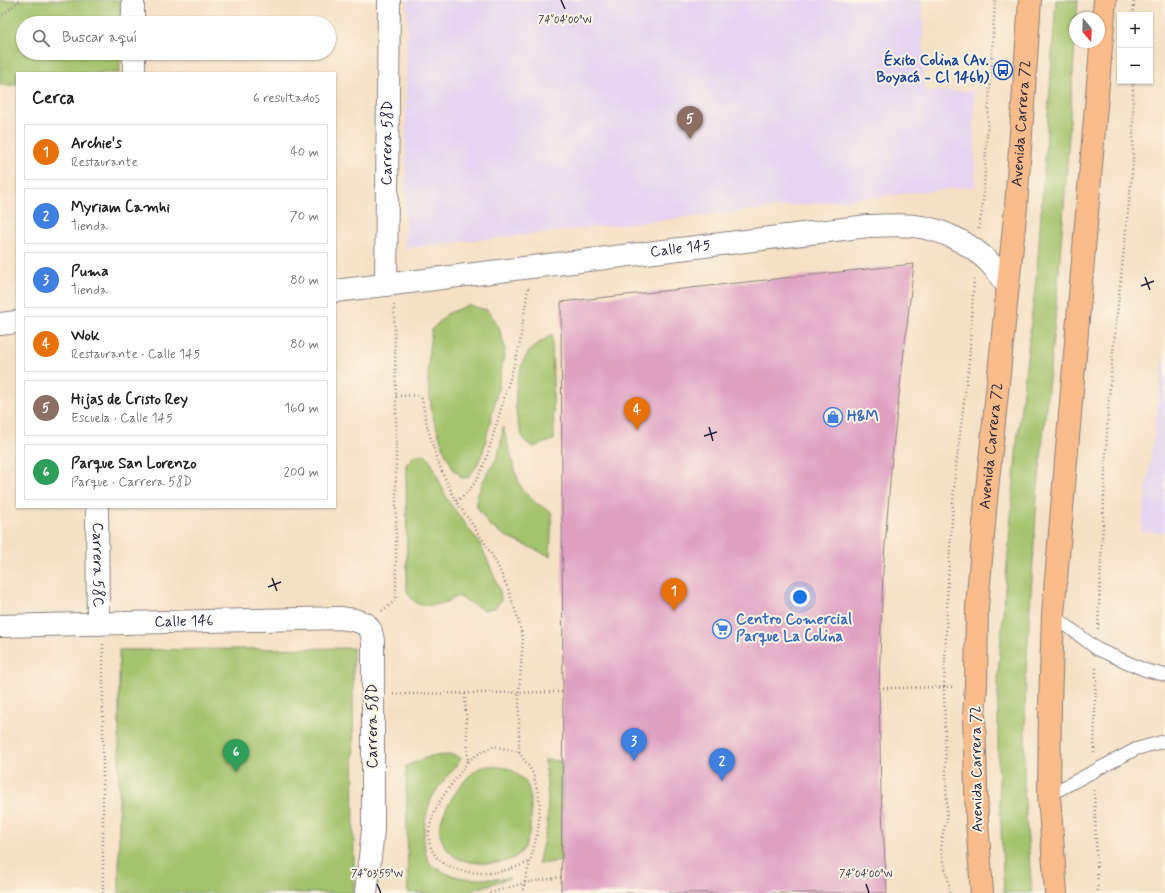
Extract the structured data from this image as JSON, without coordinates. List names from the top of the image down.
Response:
{
  "streets": {
    "highway": ["Avenida Carrera 72"],
    "street": [
      "Carrera 58D",
      "Calle 145",
      "Carrera 58C",
      "Calle 146"
    ]
  },
  "crossings": [
    ["Avenida Carrera 72", "Calle 145"],
    ["Carrera 58D", "Calle 145"],
    ["Carrera 58D", "Calle 146"],
    ["Carrera 58C", "Calle 146"]
  ],
  "places": {
    "bus stop": ["Éxito Colina (Av. Boyacá - Cl 146b)"],
    "shop": ["H&M"],
    "supermarket": ["Centro Comercial Parque La Colina"]
  },
  "north": "bottom",
  "page": {
    "map_buttons": ["+", "−"],
    "search": "Buscar aquí",
    "heading": ["Cerca", "6 resultados"],
    "pins": [
      "5",
      "4",
      "1",
      "3",
      "6",
      "2"
    ],
    "list": [
      {
        "mark": "1",
        "name": "Archie's",
        "note": "Restaurante",
        "value": "40 m"
      },
      {
        "mark": "2",
        "name": "Myriam Camhi",
        "note": "Tienda",
        "value": "70 m"
      },
      {
        "mark": "3",
        "name": "Puma",
        "note": "Tienda",
        "value": "80 m"
      },
      {
        "mark": "4",
        "name": "Wok",
        "note": "Restaurante · Calle 145",
        "value": "80 m"
      },
      {
        "mark": "5",
        "name": "Hijas de Cristo Rey",
        "note": "Escuela · Calle 145",
        "value": "160 m"
      },
      {
        "mark": "6",
        "name": "Parque San Lorenzo",
        "note": "Parque · Carrera 58D",
        "value": "200 m"
      }
    ]
  },
  "coordinates": ["74°04'00\"W", "74°03'55\"W"]
}
